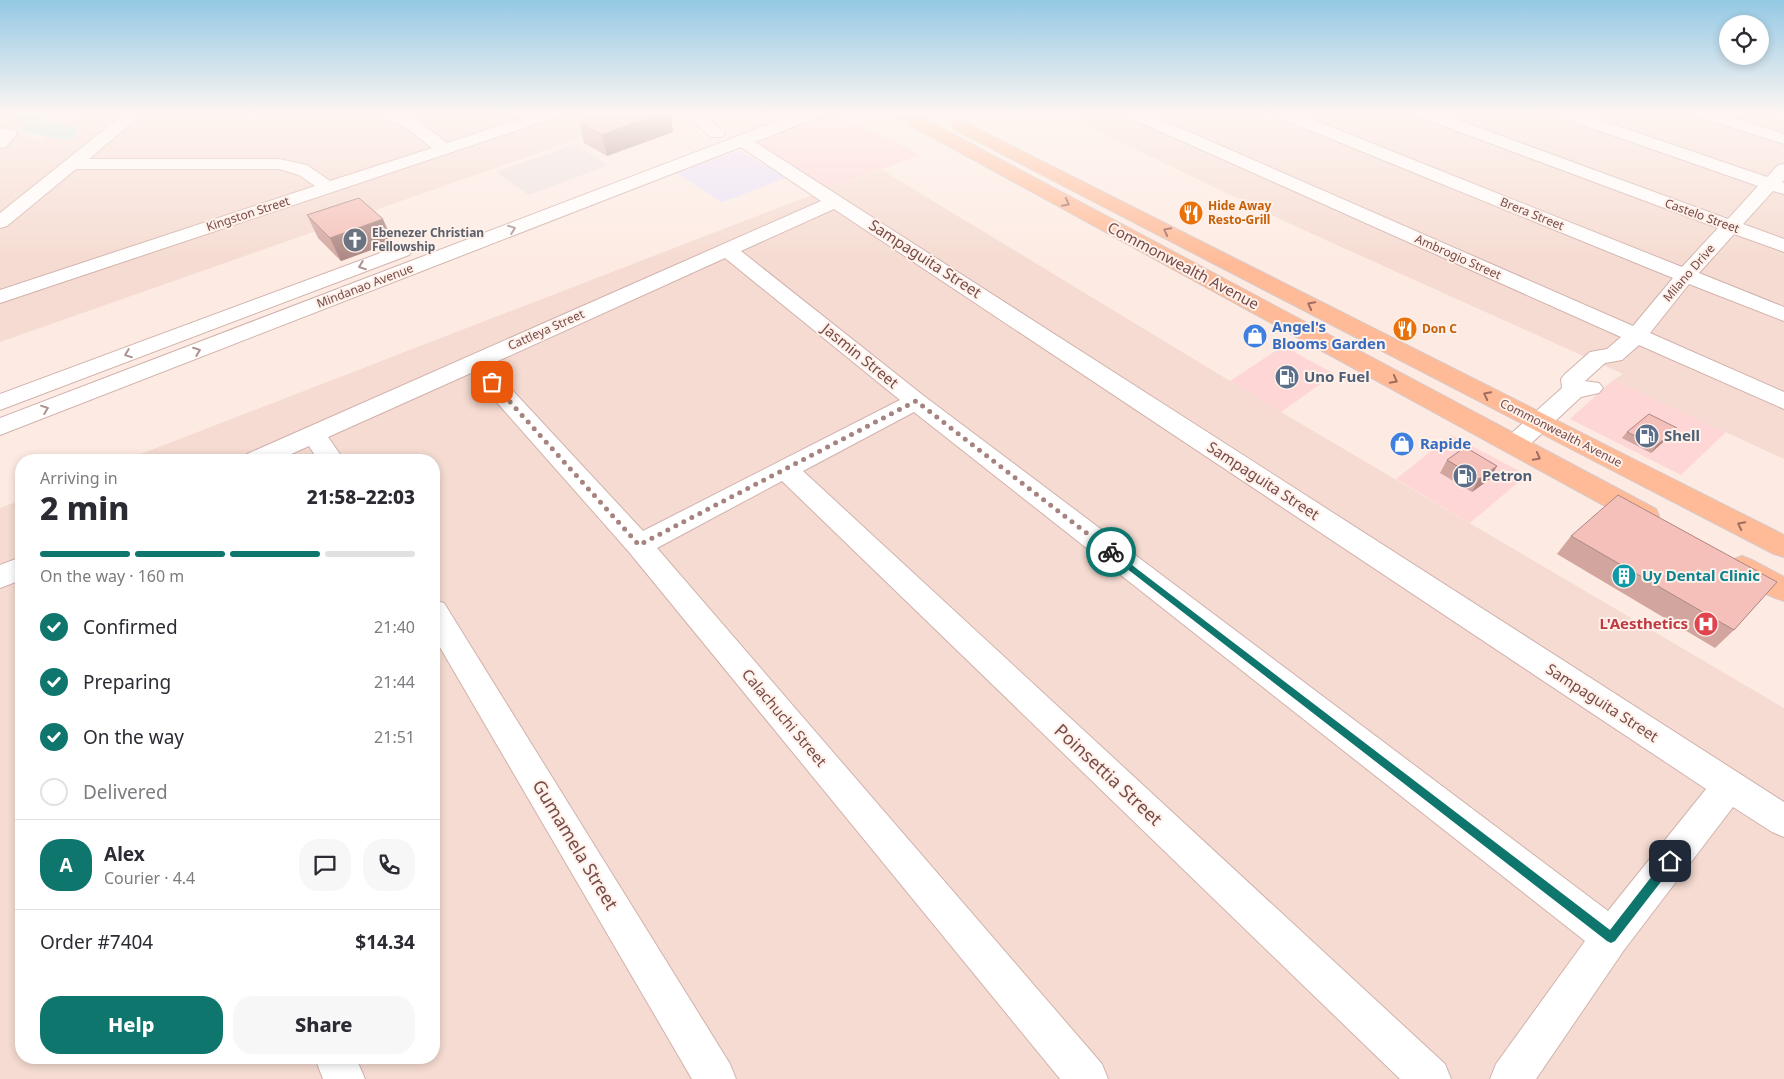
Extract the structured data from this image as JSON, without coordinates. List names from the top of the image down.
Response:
{
  "streets": {
    "main road": ["Commonwealth Avenue"],
    "street": [
      "Kingston Street",
      "Brera Street",
      "Castelo Street",
      "Ambrogio Street",
      "Sampaguita Street",
      "Milano Drive",
      "Mindanao Avenue",
      "Cattleya Street",
      "Jasmin Street",
      "Calachuchi Street",
      "Poinsettia Street",
      "Gumamela Street"
    ]
  },
  "crossings": [
    ["Brera Street", "Milano Drive"],
    ["Castelo Street", "Milano Drive"],
    ["Ambrogio Street", "Milano Drive"],
    ["Sampaguita Street", "Cattleya Street"],
    ["Commonwealth Avenue", "Milano Drive"],
    ["Cattleya Street", "Jasmin Street"],
    ["Cattleya Street", "Calachuchi Street"]
  ],
  "places": {
    "restaurant": ["Hide Away Resto-Grill", "Don C"],
    "church": ["Ebenezer Christian Fellowship"],
    "shop": ["Angel's Blooms Garden", "Rapide"],
    "fuel station": ["Uno Fuel", "Shell", "Petron"],
    "building": ["Uy Dental Clinic"],
    "hospital": ["L'Aesthetics"]
  },
  "page": {
    "heading": ["2 min", "Arriving in", "21:58–22:03"],
    "panel": [
      "Alex",
      "Courier · 4.4",
      "Order #7404",
      "$14.34"
    ],
    "bar": "On the way · 160 m",
    "list": [
      ["Confirmed", "21:40"],
      ["Preparing", "21:44"],
      ["On the way", "21:51"],
      "Delivered"
    ],
    "round": "A",
    "buttons": ["Help", "Share"]
  }
}
